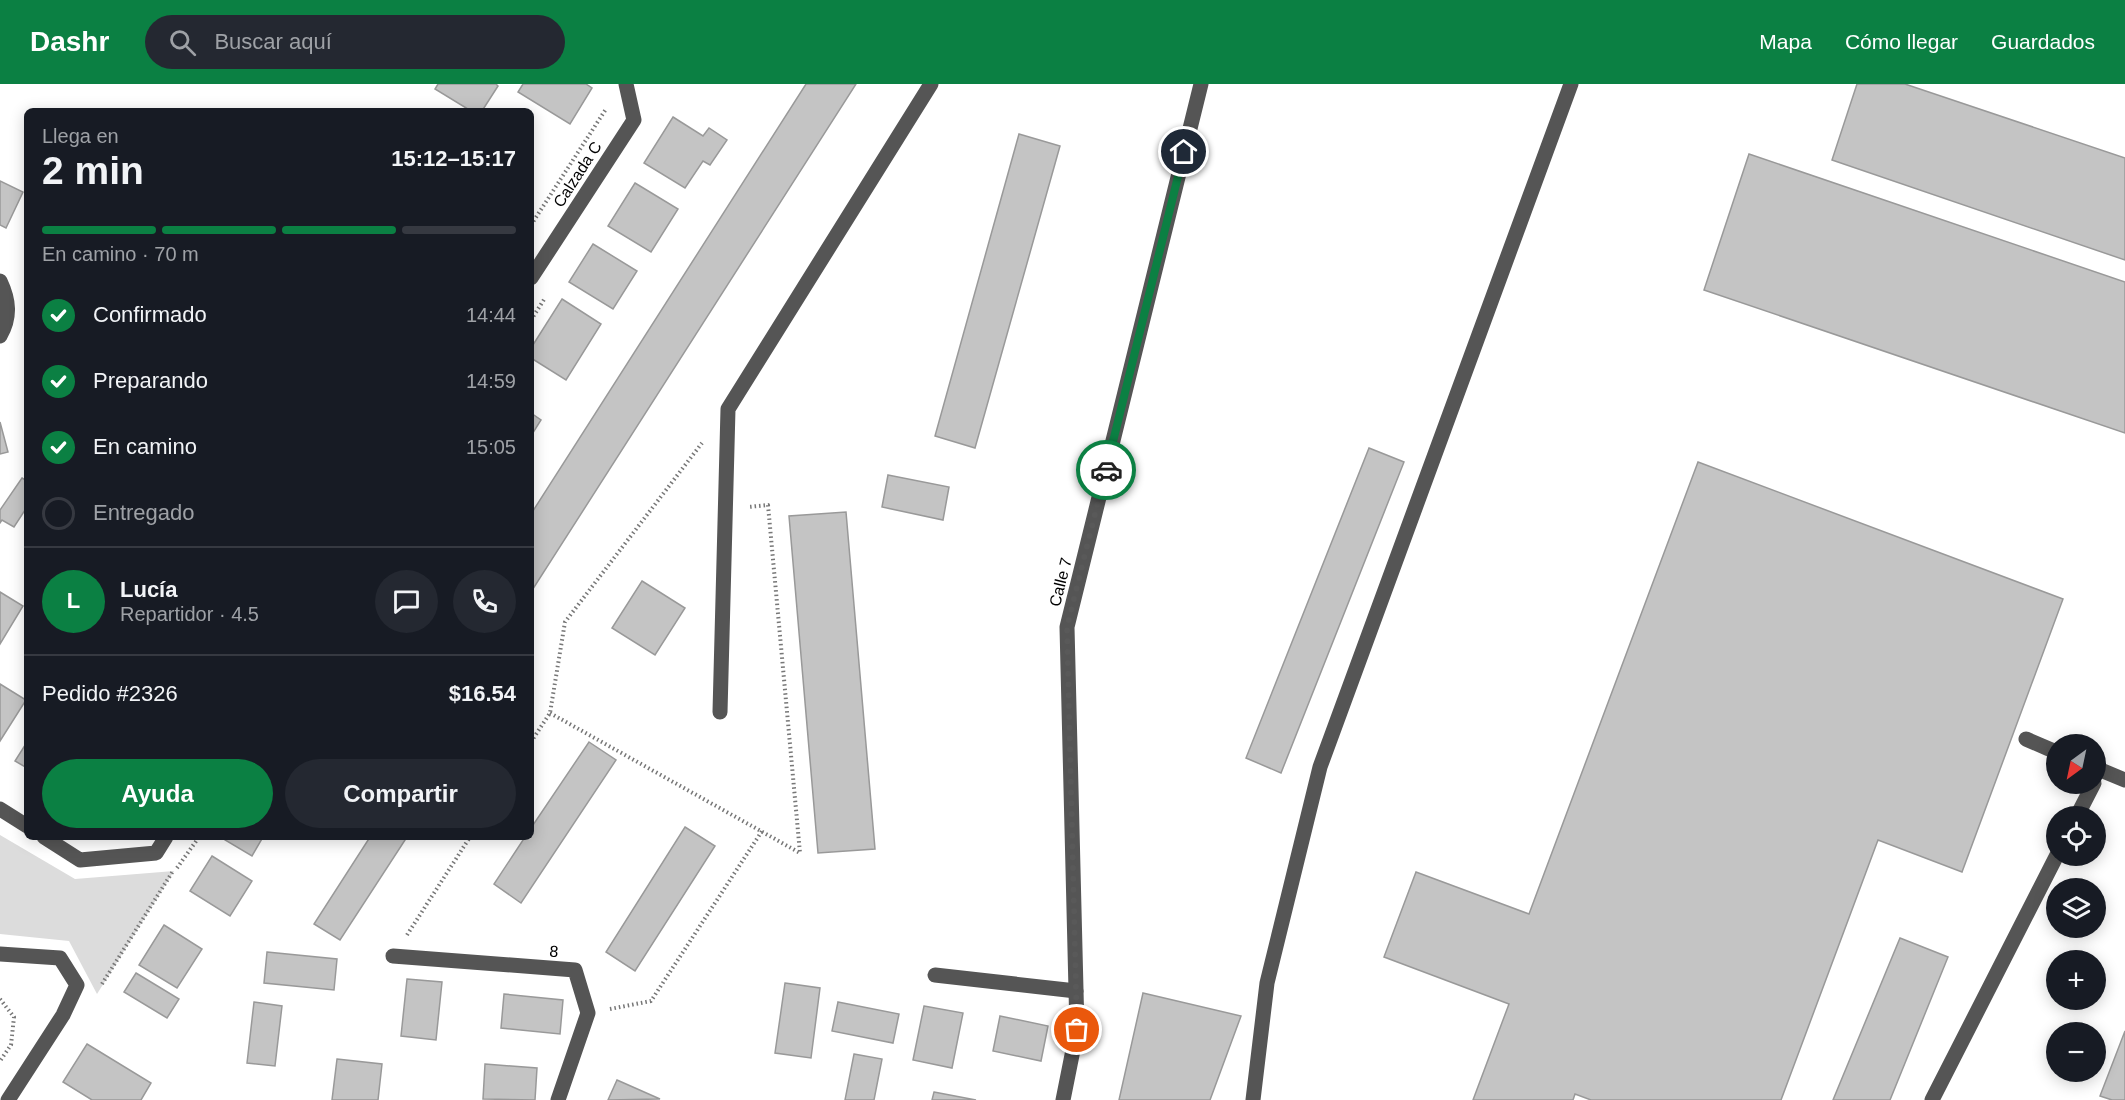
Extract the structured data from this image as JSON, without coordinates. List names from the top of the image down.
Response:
{
  "streets": {
    "street": ["Calzada C", "Calle 7", "8"]
  },
  "north": "bottom left",
  "page": {
    "header": "Dashr",
    "search": "Buscar aquí",
    "nav": ["Mapa", "Cómo llegar", "Guardados"],
    "heading": ["2 min", "Llega en", "15:12–15:17"],
    "panel": [
      "Lucía",
      "Repartidor · 4.5",
      "Pedido #2326",
      "$16.54"
    ],
    "bar": "En camino · 70 m",
    "list": [
      ["Confirmado", "14:44"],
      ["Preparando", "14:59"],
      ["En camino", "15:05"],
      "Entregado"
    ],
    "round": "L",
    "map_buttons": ["+", "−"],
    "buttons": ["Ayuda", "Compartir"]
  }
}
